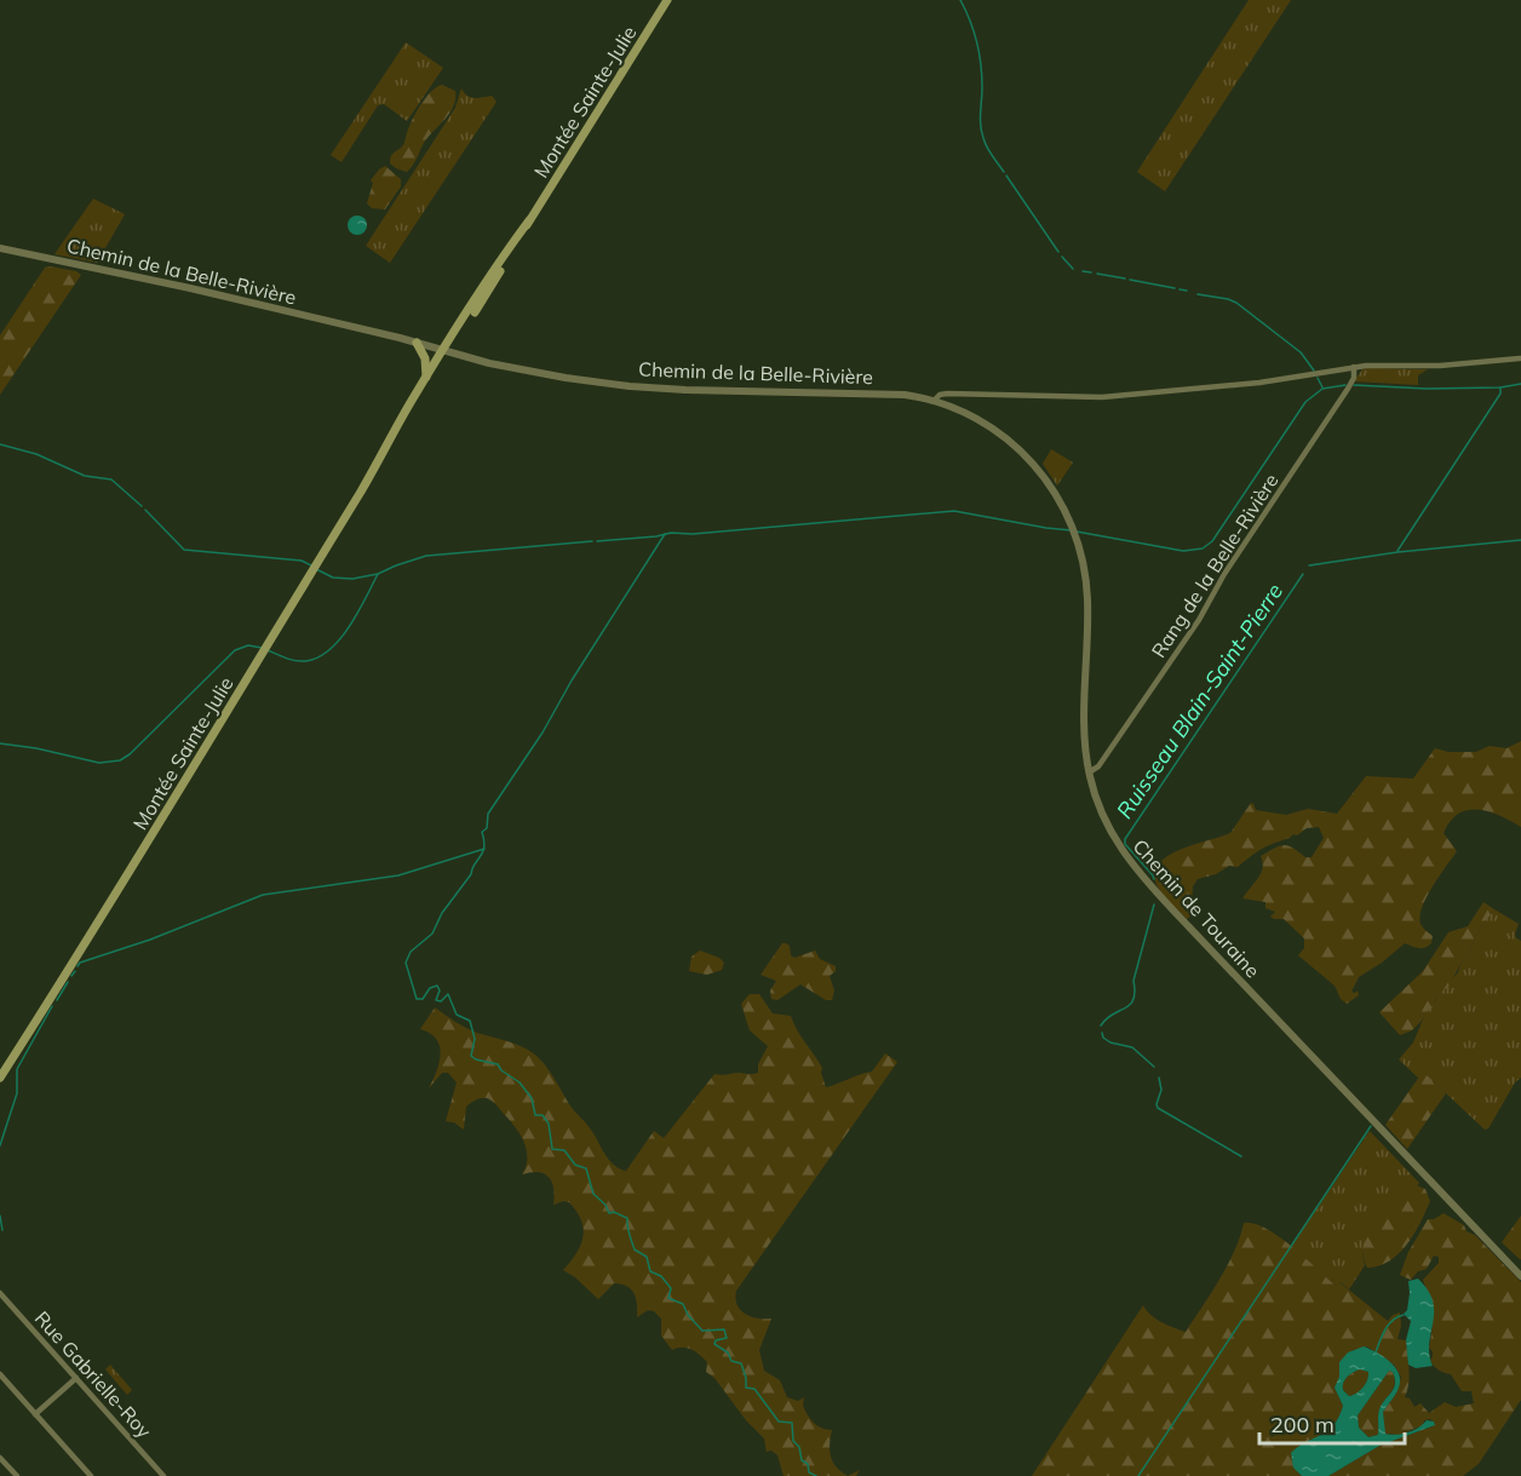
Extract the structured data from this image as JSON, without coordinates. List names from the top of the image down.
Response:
{
  "streets": {
    "main road": ["Montée Sainte-Julie"],
    "street": [
      "Chemin de la Belle-Rivière",
      "Rang de la Belle-Rivière",
      "Chemin de Touraine",
      "Rue Gabrielle-Roy"
    ]
  },
  "crossings": [
    ["Montée Sainte-Julie", "Chemin de la Belle-Rivière"],
    ["Chemin de la Belle-Rivière", "Rang de la Belle-Rivière"],
    ["Chemin de la Belle-Rivière", "Chemin de Touraine"],
    ["Rang de la Belle-Rivière", "Chemin de Touraine"]
  ],
  "water": ["Ruisseau Blain-Saint-Pierre"],
  "scale_bar": "200 m"
}
